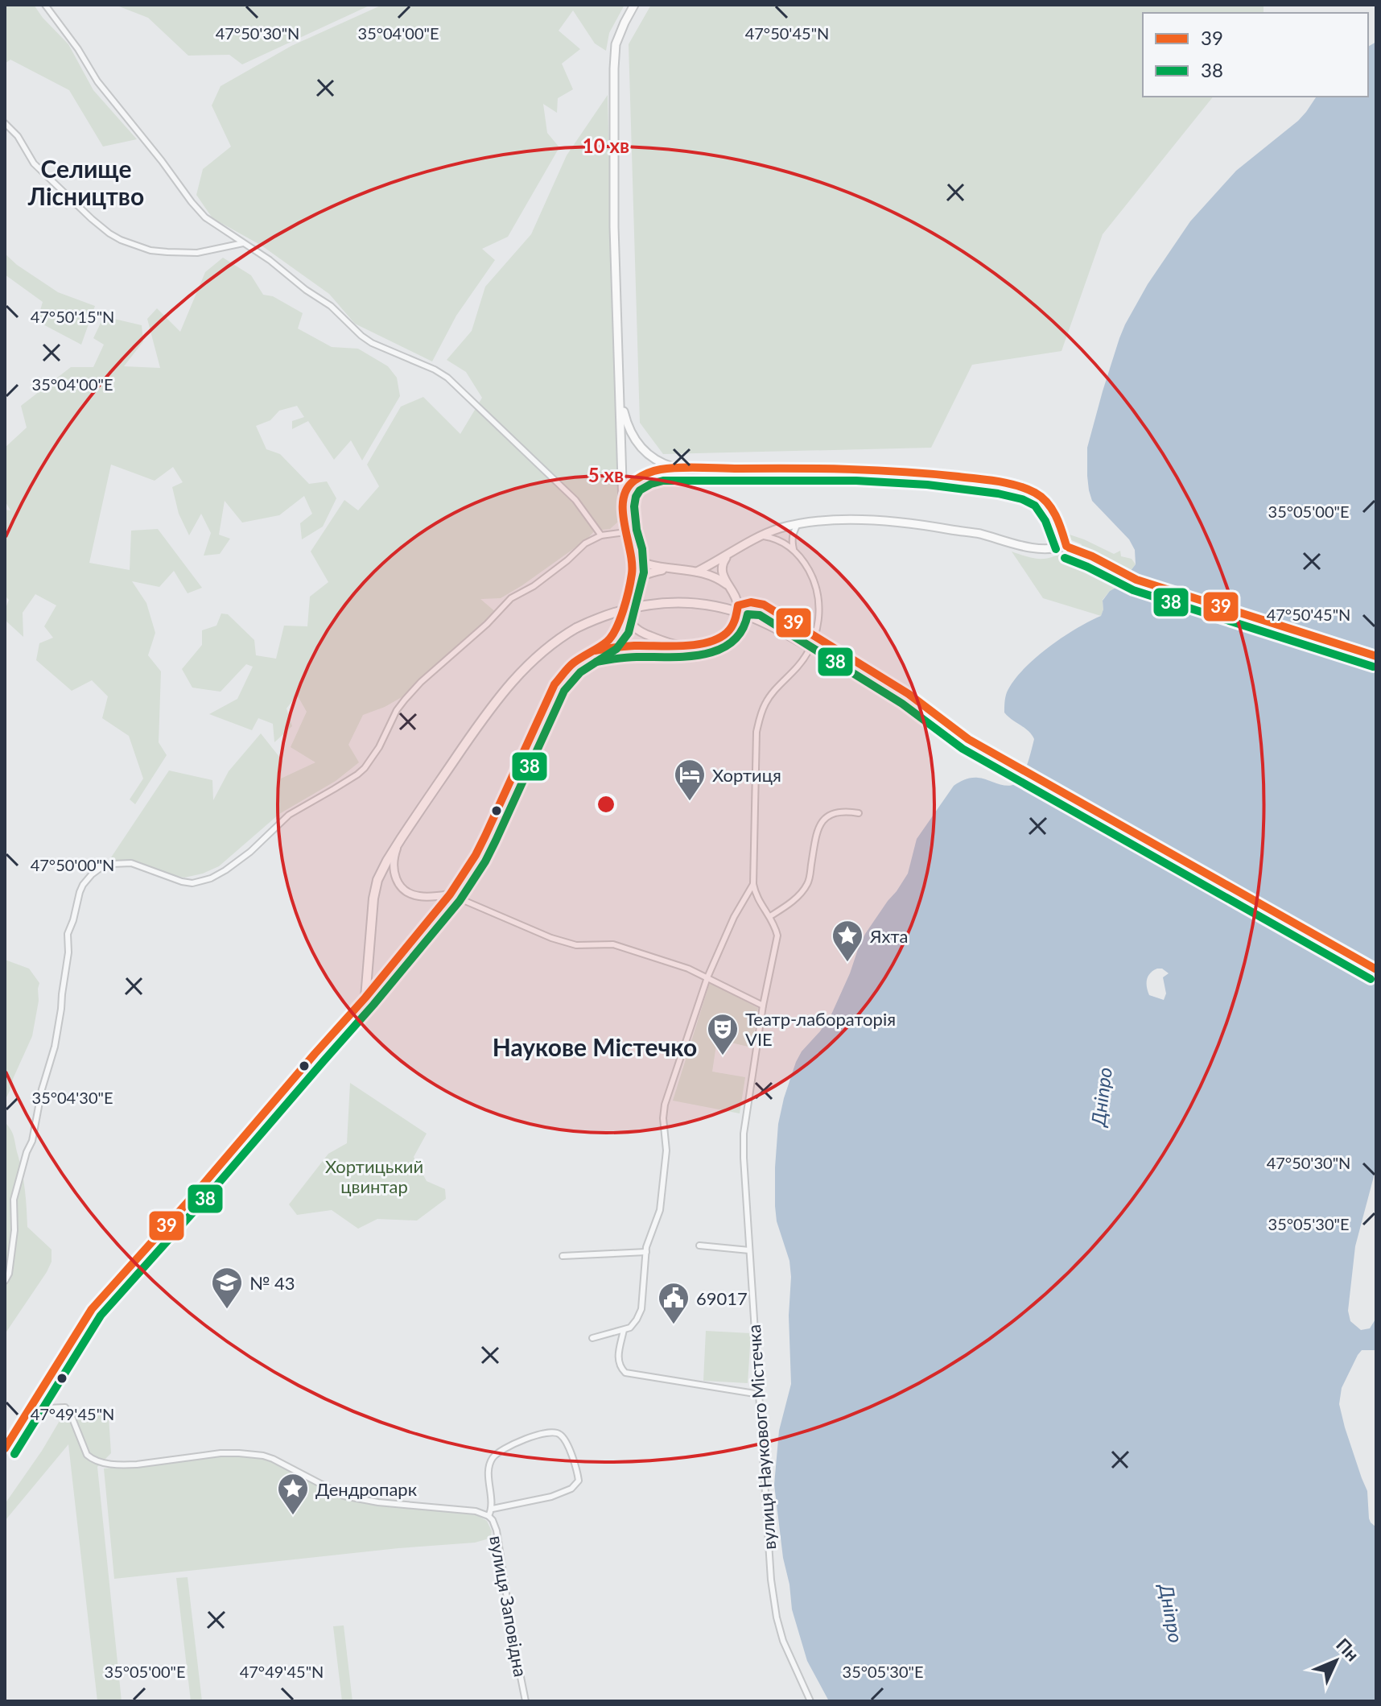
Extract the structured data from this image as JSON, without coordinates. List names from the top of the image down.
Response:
{
  "streets": {
    "street": ["вулиця Наукового Містечка", "вулиця Заповідна"]
  },
  "districts": ["Селище Лісництво", "Наукове Містечко"],
  "water": ["Дніпро"],
  "parks": ["Хортицький цвинтар"],
  "places": {
    "hotel": ["Хортиця"],
    "place": ["Яхта", "Дендропарк"],
    "theatre": ["Театр-лабораторія VIE"],
    "school or university": ["№ 43"],
    "public building": ["69017"]
  },
  "lines": ["transit line 39", "transit line 38"],
  "legend": ["39", "38"],
  "north": "top right",
  "coordinates": [
    "35°04'00\"E",
    "47°50'30\"N",
    "47°50'45\"N",
    "47°50'15\"N",
    "35°05'00\"E",
    "47°50'00\"N",
    "35°04'30\"E",
    "35°05'30\"E",
    "47°49'45\"N"
  ],
  "rings": ["10 хв", "5 хв"]
}
